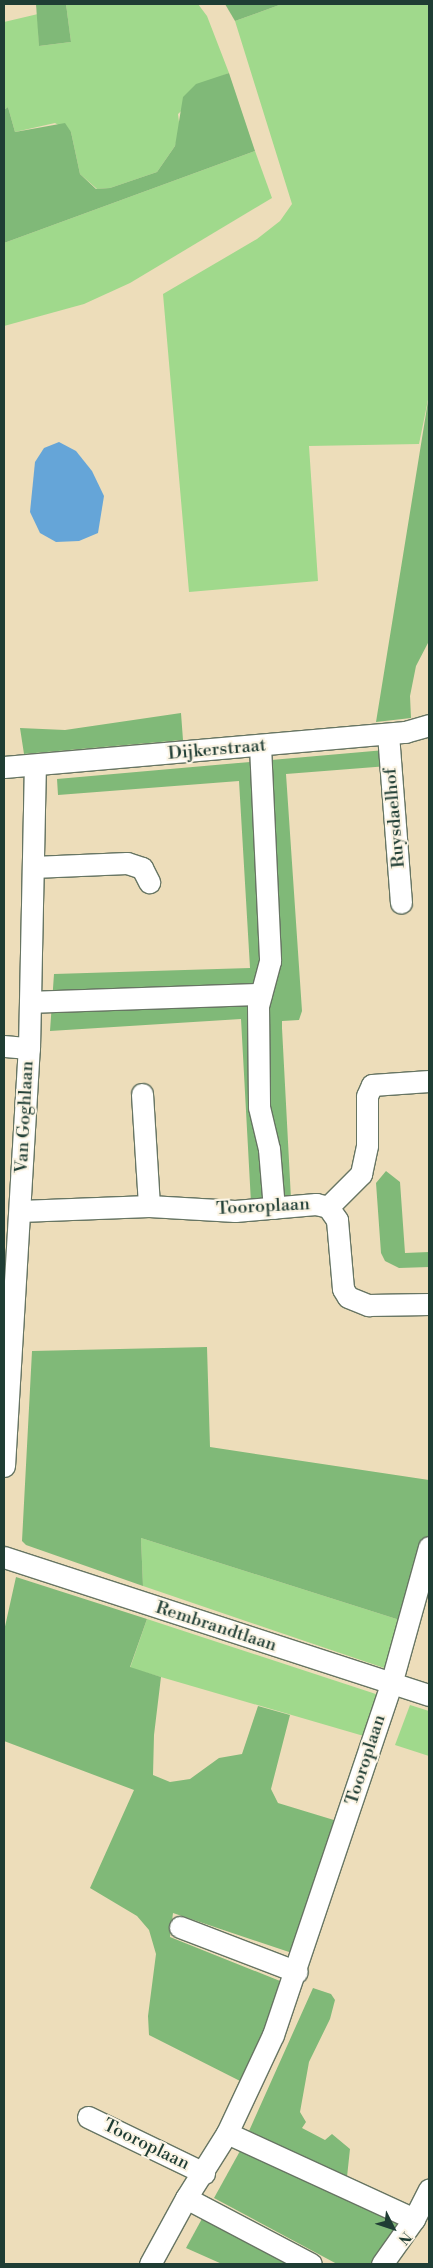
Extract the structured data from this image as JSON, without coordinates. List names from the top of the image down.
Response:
{
  "streets": {
    "street": [
      "Dijkerstraat",
      "Ruysdaelhof",
      "Van Goghlaan",
      "Tooroplaan",
      "Rembrandtlaan"
    ]
  },
  "crossings": [
    ["Dijkerstraat", "Ruysdaelhof"],
    ["Dijkerstraat", "Van Goghlaan"],
    ["Van Goghlaan", "Tooroplaan"],
    ["Tooroplaan", "Rembrandtlaan"]
  ],
  "north": "bottom right"
}
